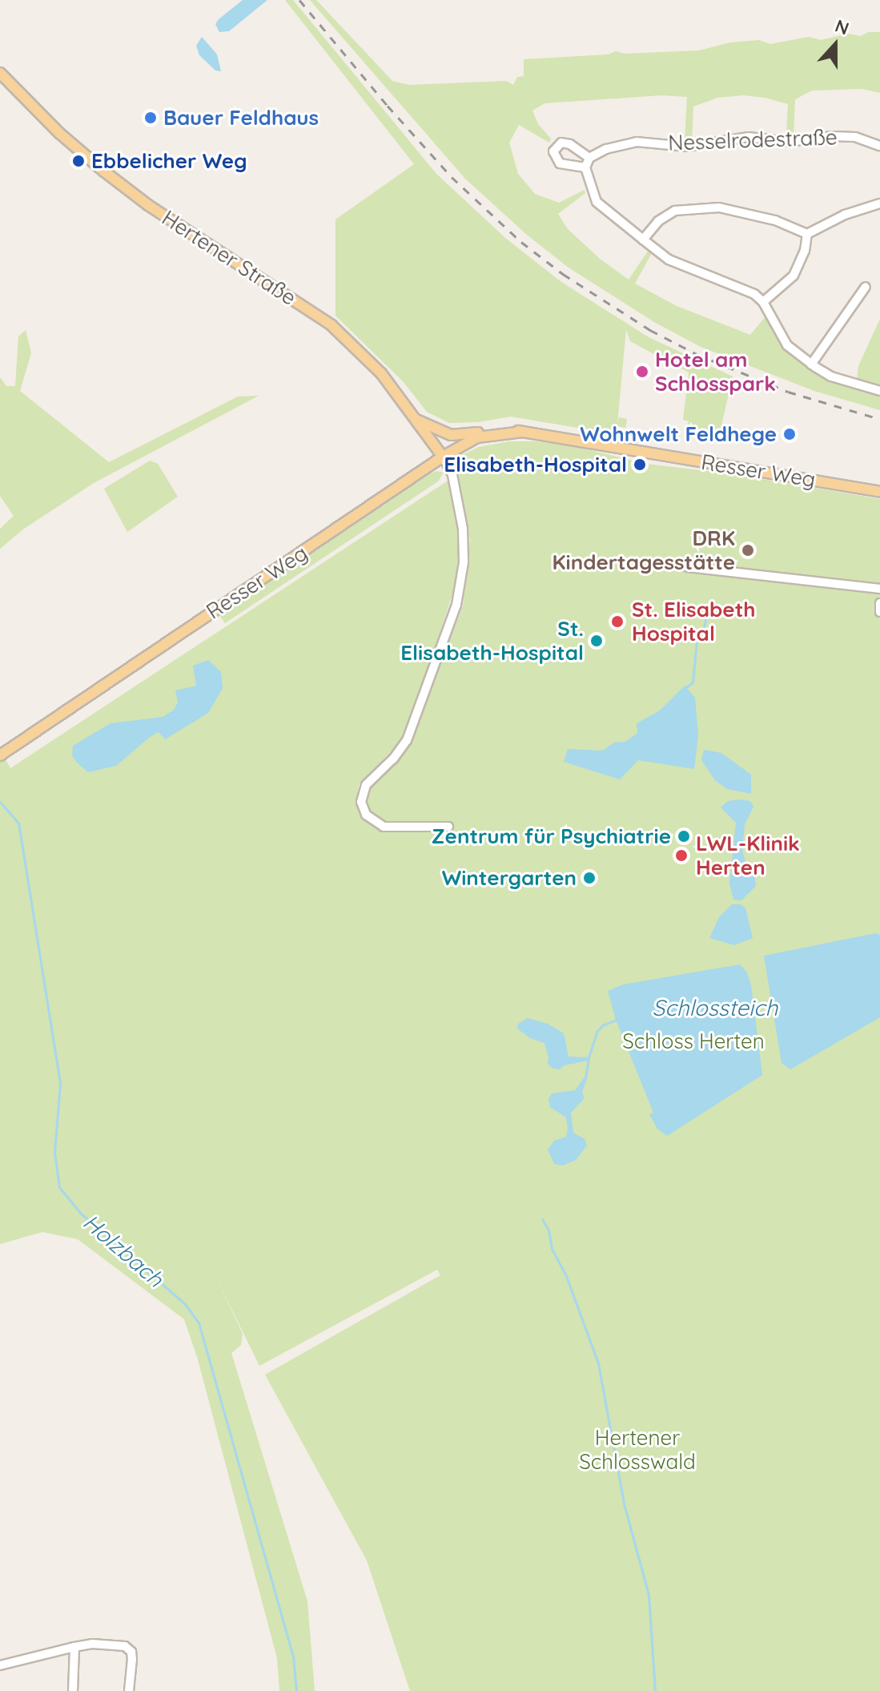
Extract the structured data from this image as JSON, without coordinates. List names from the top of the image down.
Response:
{
  "streets": {
    "main road": ["Hertener Straße", "Resser Weg"],
    "street": ["Nesselrodestraße"]
  },
  "crossings": [
    ["Hertener Straße", "Resser Weg"]
  ],
  "water": ["Schlossteich", "Holzbach"],
  "parks": ["Schloss Herten", "Hertener Schlosswald"],
  "places": [
    "Bauer Feldhaus",
    "Ebbelicher Weg",
    "Hotel am Schlosspark",
    "Wohnwelt Feldhege",
    "Elisabeth-Hospital",
    "DRK Kindertagesstätte",
    "St. Elisabeth Hospital",
    "St. Elisabeth-Hospital",
    "Zentrum für Psychiatrie",
    "LWL-Klinik Herten",
    "Wintergarten"
  ],
  "north": "top"
}
